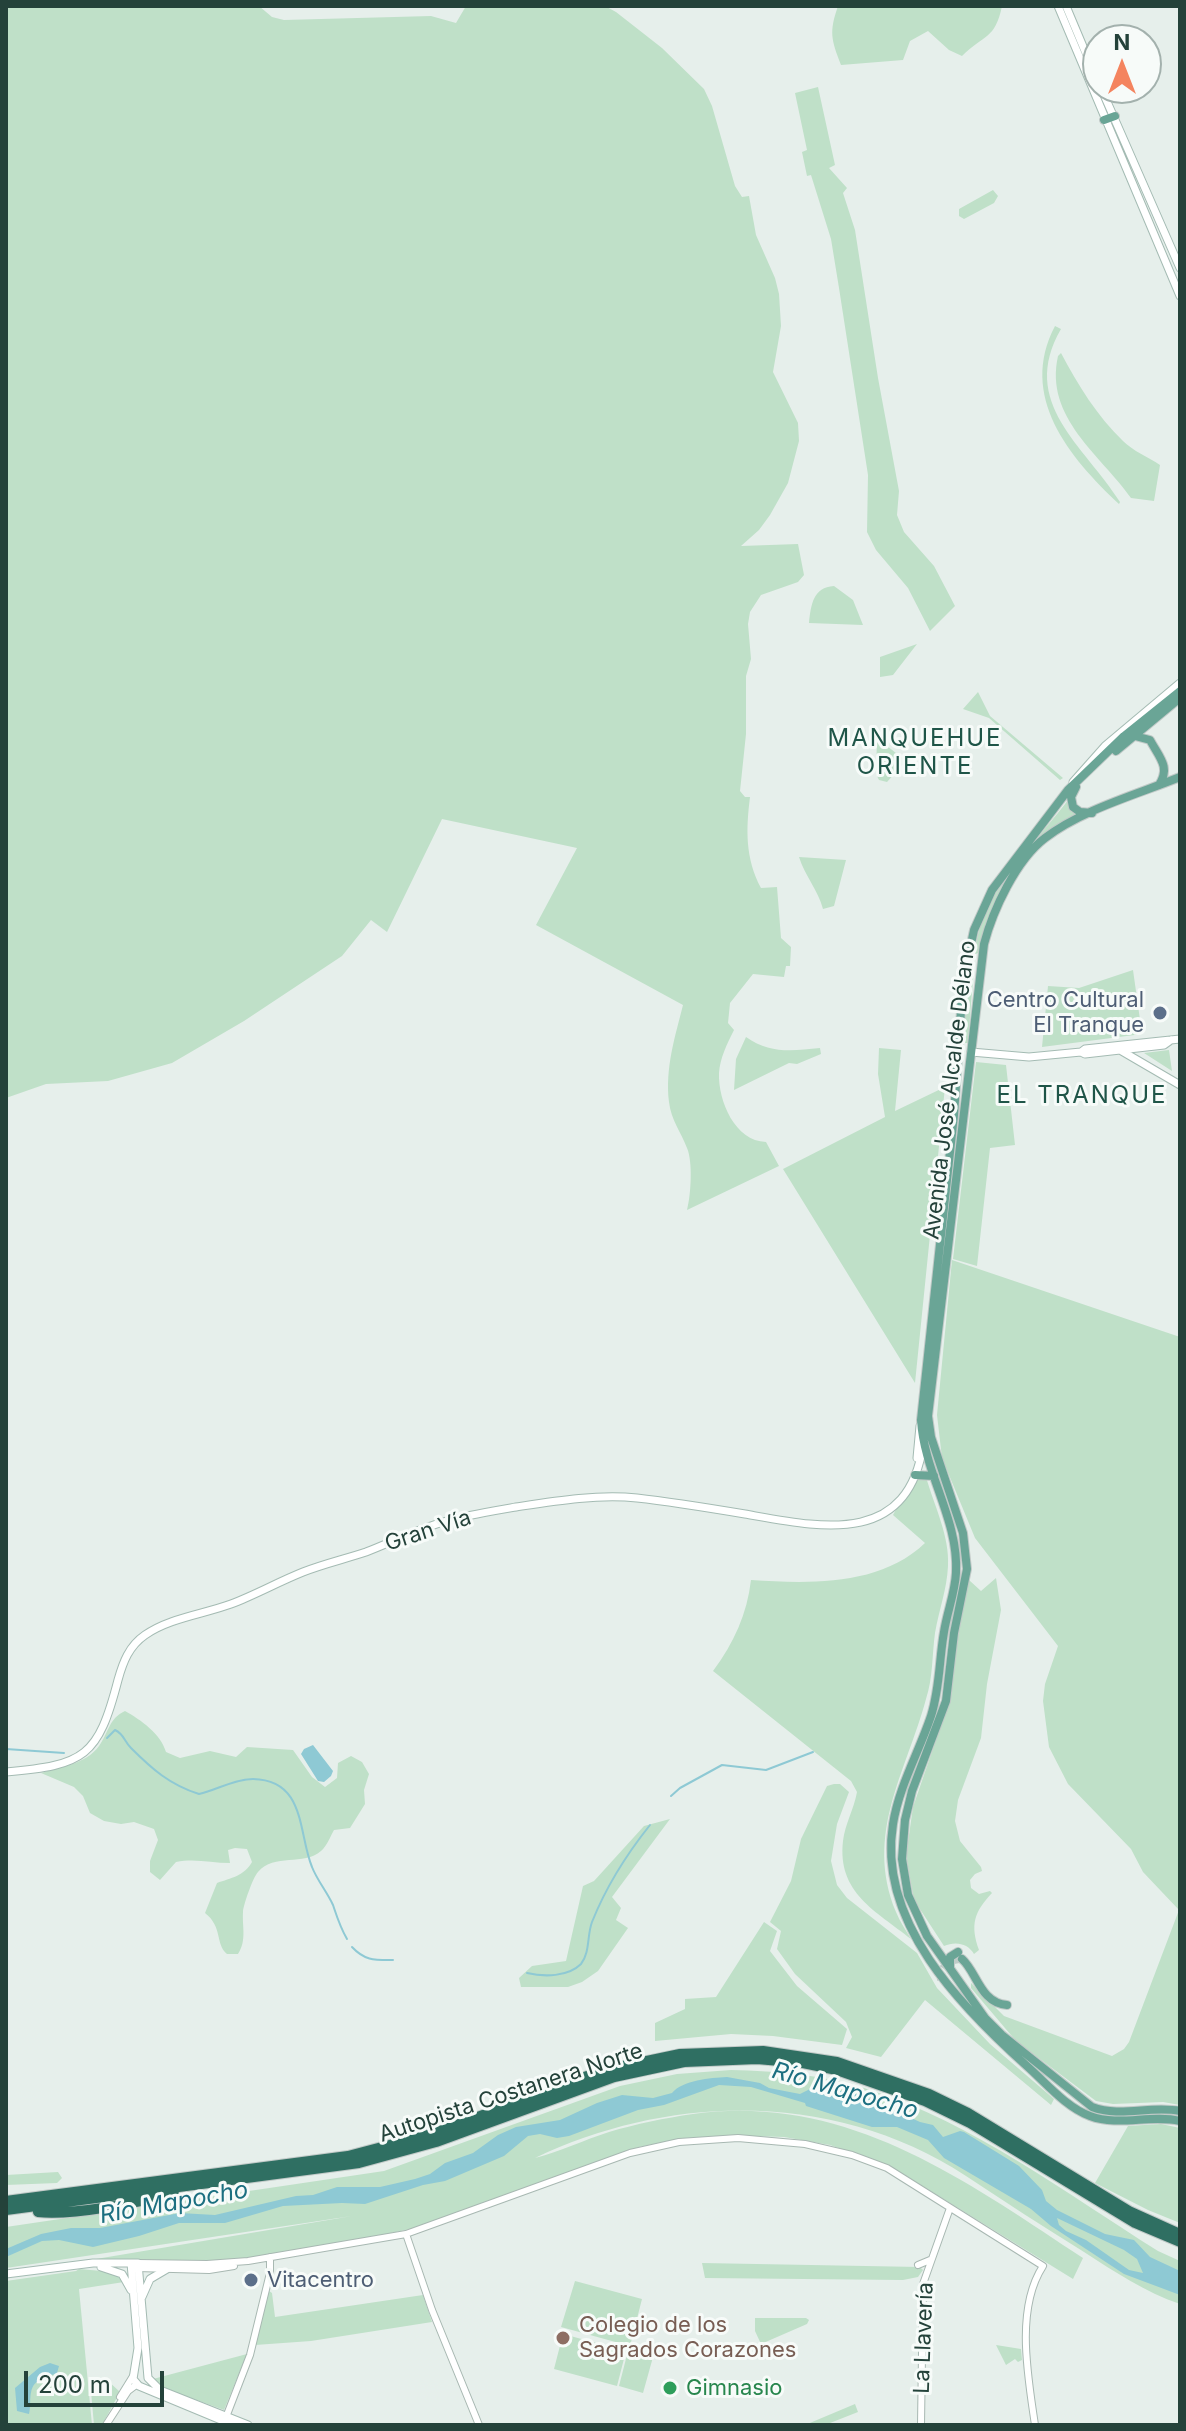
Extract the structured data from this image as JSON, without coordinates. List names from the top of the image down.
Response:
{
  "streets": {
    "highway": ["Autopista Costanera Norte"],
    "main road": ["Avenida José Alcalde Délano", "Gran Vía"],
    "street": ["La Llavería"]
  },
  "districts": ["MANQUEHUE ORIENTE", "EL TRANQUE"],
  "water": ["Río Mapocho"],
  "places": [
    "Centro Cultural El Tranque",
    "Vitacentro",
    "Colegio de los Sagrados Corazones",
    "Gimnasio"
  ],
  "scale_bar": "200 m",
  "north": "top"
}
